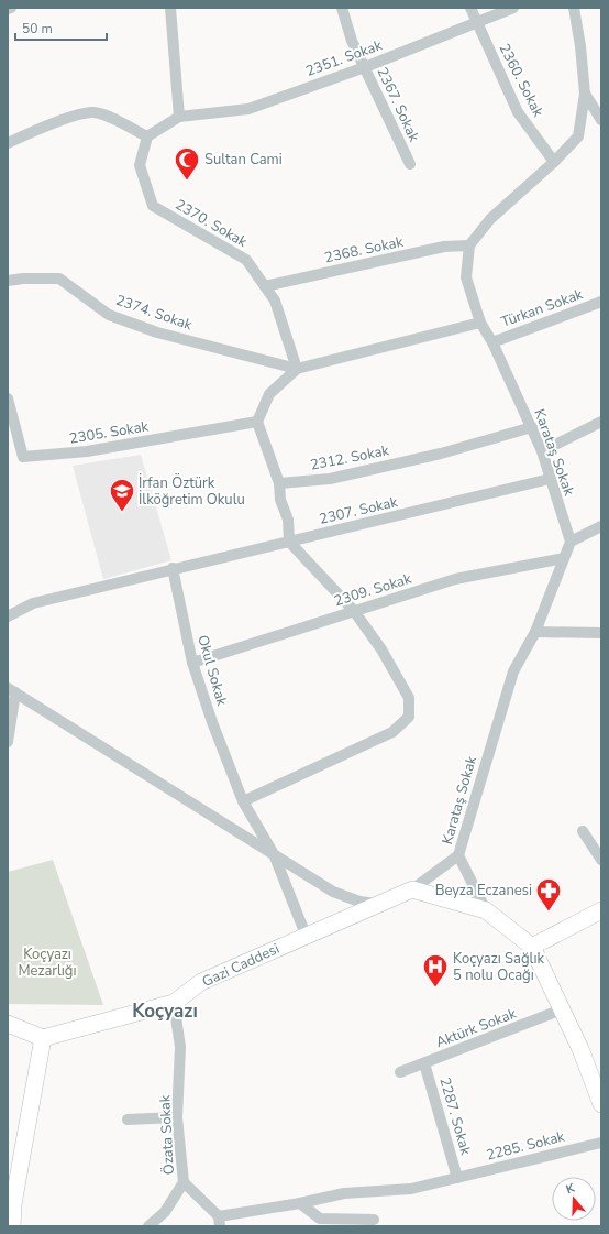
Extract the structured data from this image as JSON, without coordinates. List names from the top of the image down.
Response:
{
  "streets": {
    "street": [
      "2351. Sokak",
      "2360. Sokak",
      "2367. Sokak",
      "2370. Sokak",
      "2368. Sokak",
      "Türkan Sokak",
      "2374. Sokak",
      "2305. Sokak",
      "Karataş Sokak",
      "2312. Sokak",
      "2307. Sokak",
      "2309. Sokak",
      "Okul Sokak",
      "Gazi Caddesi",
      "Aktürk Sokak",
      "2287. Sokak",
      "Özata Sokak",
      "2285. Sokak"
    ]
  },
  "crossings": [
    ["2351. Sokak", "2360. Sokak"],
    ["2351. Sokak", "2367. Sokak"],
    ["2370. Sokak", "2368. Sokak"],
    ["2370. Sokak", "2374. Sokak"],
    ["2368. Sokak", "Karataş Sokak"],
    ["Türkan Sokak", "Karataş Sokak"],
    ["Karataş Sokak", "2312. Sokak"],
    ["Karataş Sokak", "2307. Sokak"],
    ["Karataş Sokak", "2309. Sokak"],
    ["2307. Sokak", "Okul Sokak"],
    ["2309. Sokak", "Okul Sokak"],
    ["Okul Sokak", "Gazi Caddesi"],
    ["Gazi Caddesi", "Özata Sokak"],
    ["Aktürk Sokak", "2287. Sokak"],
    ["2287. Sokak", "2285. Sokak"]
  ],
  "districts": ["Koçyazı"],
  "parks": ["Koçyazı Mezarlığı"],
  "places": {
    "mosque": ["Sultan Cami"],
    "school or university": ["İrfan Öztürk İlköğretim Okulu"],
    "pharmacy": ["Beyza Eczanesi"],
    "hospital": ["Koçyazı Sağlık 5 nolu Ocağı"]
  },
  "scale_bar": "50 m",
  "north": "top"
}
